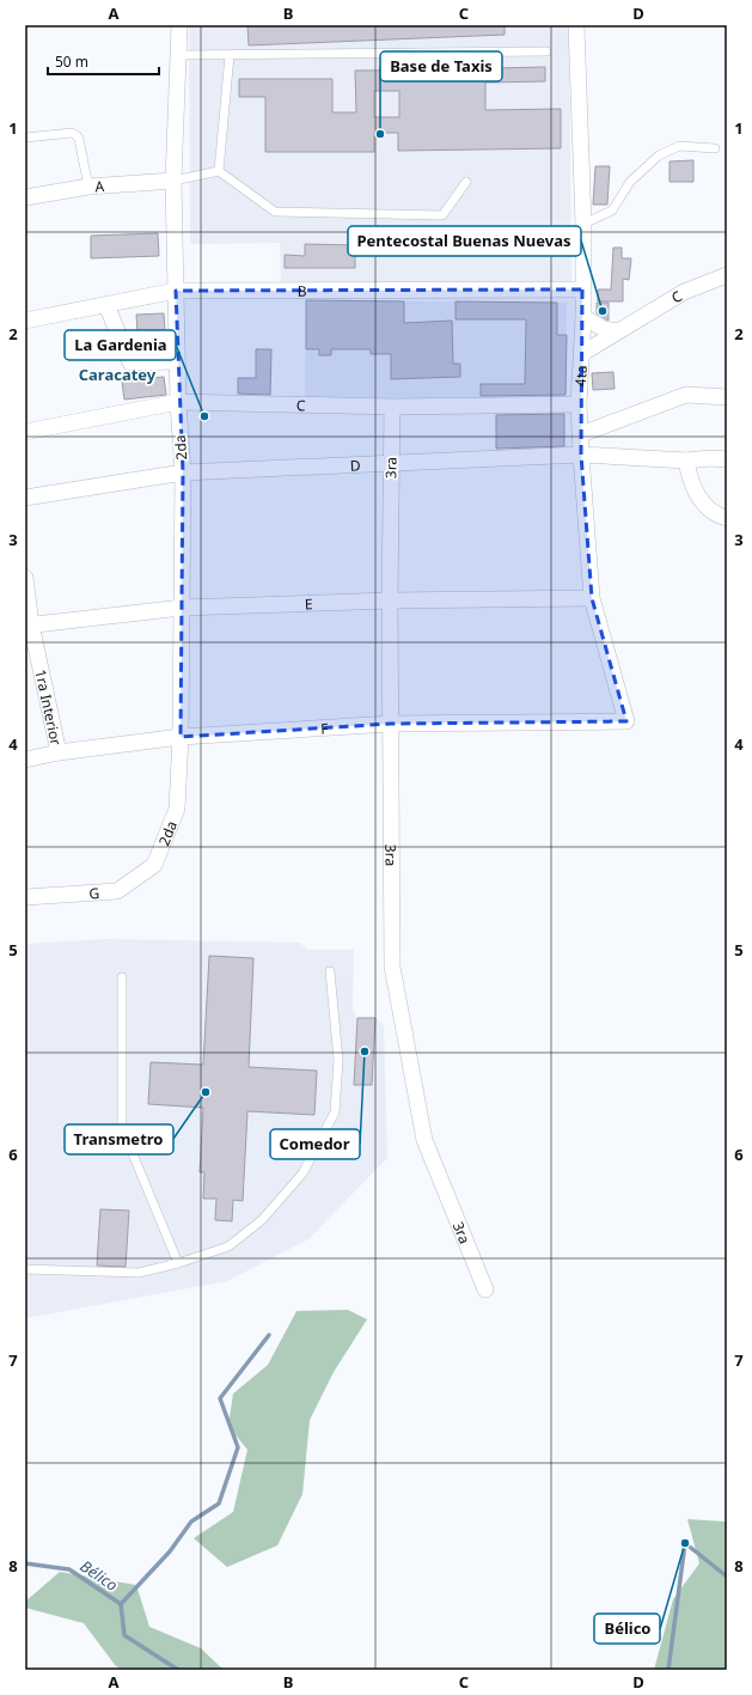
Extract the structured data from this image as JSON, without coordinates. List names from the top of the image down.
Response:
{
  "streets": {
    "street": [
      "A",
      "B",
      "C",
      "4ta",
      "2da",
      "D",
      "3ra",
      "E",
      "1ra Interior",
      "F",
      "G"
    ]
  },
  "crossings": [
    ["A", "2da"],
    ["B", "4ta"],
    ["B", "2da"],
    ["C", "4ta"],
    ["C", "2da"],
    ["C", "3ra"],
    ["4ta", "D"],
    ["4ta", "E"],
    ["4ta", "F"],
    ["2da", "D"],
    ["2da", "E"],
    ["2da", "F"],
    ["2da", "G"],
    ["D", "3ra"],
    ["3ra", "E"],
    ["3ra", "F"],
    ["E", "1ra Interior"],
    ["1ra Interior", "F"]
  ],
  "districts": ["Caracatey"],
  "water": ["Bélico"],
  "places": [
    "Base de Taxis",
    "Pentecostal Buenas Nuevas",
    "La Gardenia",
    "Comedor",
    "Transmetro",
    "Bélico"
  ],
  "scale_bar": "50 m",
  "grid": {
    "columns": [
      "A",
      "B",
      "C",
      "D"
    ],
    "rows": [
      "1",
      "2",
      "3",
      "4",
      "5",
      "6",
      "7",
      "8"
    ]
  }
}
